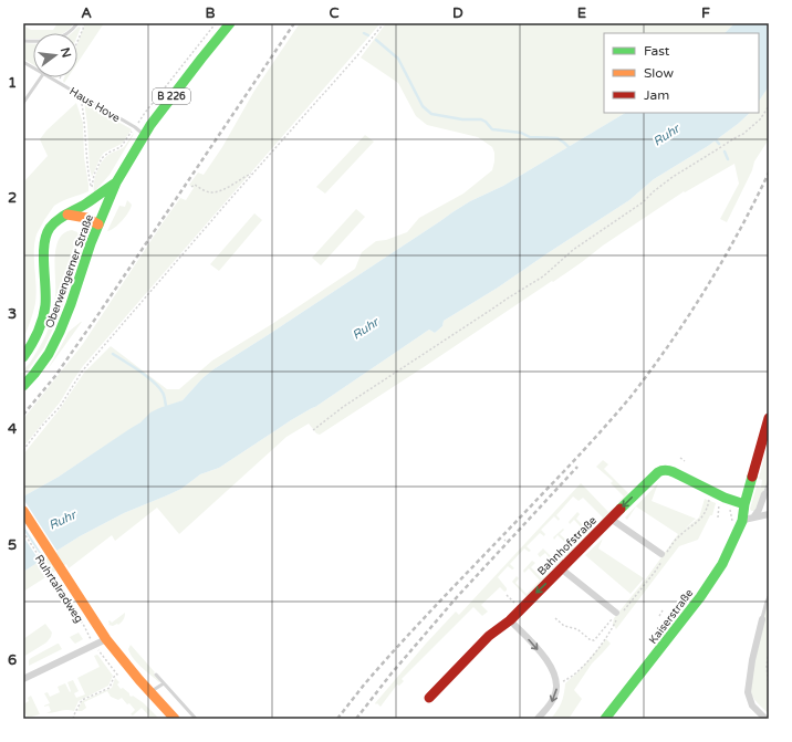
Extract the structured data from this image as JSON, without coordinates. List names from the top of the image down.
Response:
{
  "streets": {
    "main road": [
      "B 226",
      "Oberwengerner Straße",
      "Bahnhofstraße",
      "Kaiserstraße"
    ],
    "lane": ["Haus Hove"],
    "path": ["Ruhrtalradweg"]
  },
  "crossings": [
    ["B 226", "Haus Hove"],
    ["B 226", "Oberwengerner Straße"],
    ["Bahnhofstraße", "Kaiserstraße"]
  ],
  "one_way": ["Bahnhofstraße"],
  "water": ["Ruhr"],
  "legend": ["Fast", "Slow", "Jam"],
  "north": "right",
  "grid": {
    "columns": [
      "A",
      "B",
      "C",
      "D",
      "E",
      "F"
    ],
    "rows": [
      "1",
      "2",
      "3",
      "4",
      "5",
      "6"
    ]
  }
}
